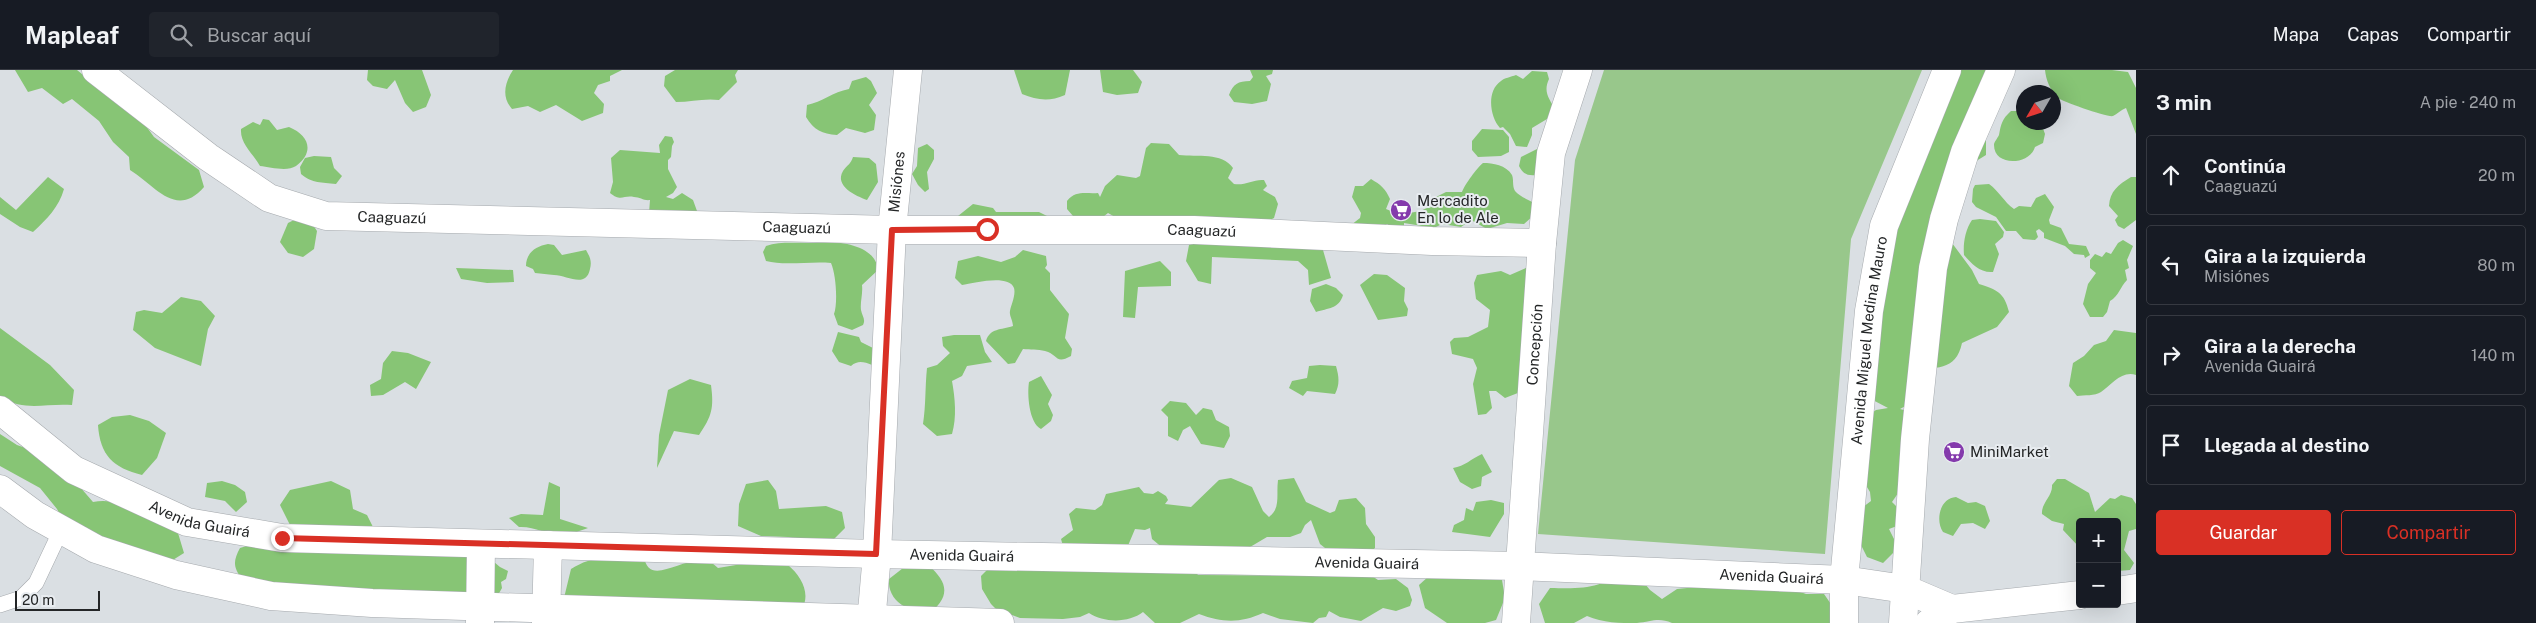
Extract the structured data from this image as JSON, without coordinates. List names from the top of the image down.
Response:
{
  "streets": {
    "street": [
      "Misiónes",
      "Caaguazú",
      "Avenida Miguel Medina Mauro",
      "Concepción",
      "Avenida Guairá"
    ]
  },
  "crossings": [
    ["Misiónes", "Caaguazú"],
    ["Misiónes", "Avenida Guairá"],
    ["Caaguazú", "Concepción"],
    ["Avenida Miguel Medina Mauro", "Avenida Guairá"],
    ["Concepción", "Avenida Guairá"]
  ],
  "places": {
    "supermarket": ["Mercadito En lo de Ale", "MiniMarket"]
  },
  "scale_bar": "20 m",
  "north": "bottom left",
  "page": {
    "header": "Mapleaf",
    "search": "Buscar aquí",
    "nav": ["Mapa", "Capas", "Compartir"],
    "heading": ["3 min", "A pie · 240 m"],
    "list": [
      ["Continúa", "Caaguazú", "20 m"],
      ["Gira a la izquierda", "Misiónes", "80 m"],
      ["Gira a la derecha", "Avenida Guairá", "140 m"],
      "Llegada al destino"
    ],
    "buttons": ["Guardar", "Compartir"],
    "map_buttons": ["+", "−"],
    "scale": "20 m"
  }
}
